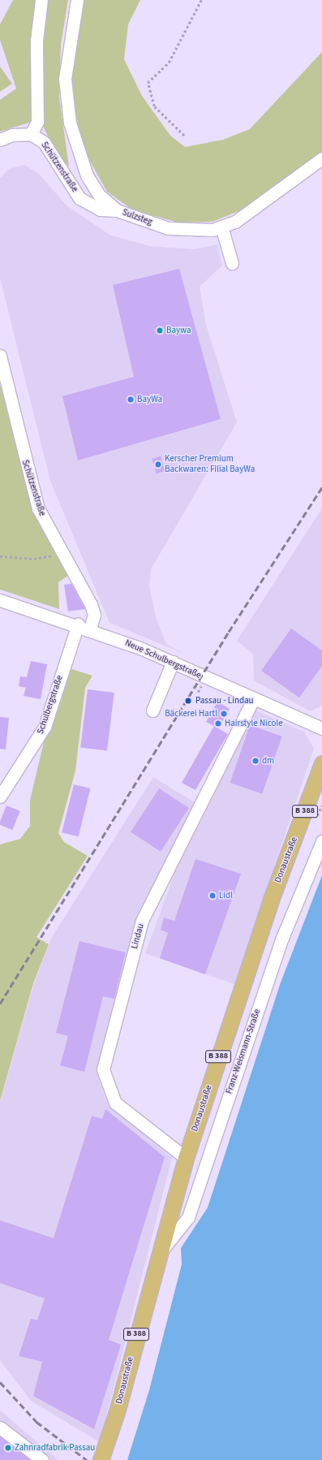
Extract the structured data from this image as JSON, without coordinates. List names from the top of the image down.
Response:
{
  "streets": {
    "main road": ["B 388", "Donaustraße"],
    "street": [
      "Schützenstraße",
      "Sulzsteg",
      "Neue Schulbergstraße",
      "Schulbergstraße",
      "Lindau",
      "Franz-Weismann-Straße"
    ]
  },
  "crossings": [
    ["Schützenstraße", "Sulzsteg"],
    ["Schützenstraße", "Neue Schulbergstraße"],
    ["Neue Schulbergstraße", "Schulbergstraße"],
    ["Neue Schulbergstraße", "Lindau"],
    ["Donaustraße", "Lindau"],
    ["Donaustraße", "Franz-Weismann-Straße"]
  ],
  "places": [
    "Baywa",
    "BayWa",
    "Kerscher Premium Backwaren: Filial BayWa",
    "Passau - Lindau",
    "Bäckerei Hartl",
    "Hairstyle Nicole",
    "dm",
    "Lidl",
    "Zahnradfabrik Passau"
  ]
}
